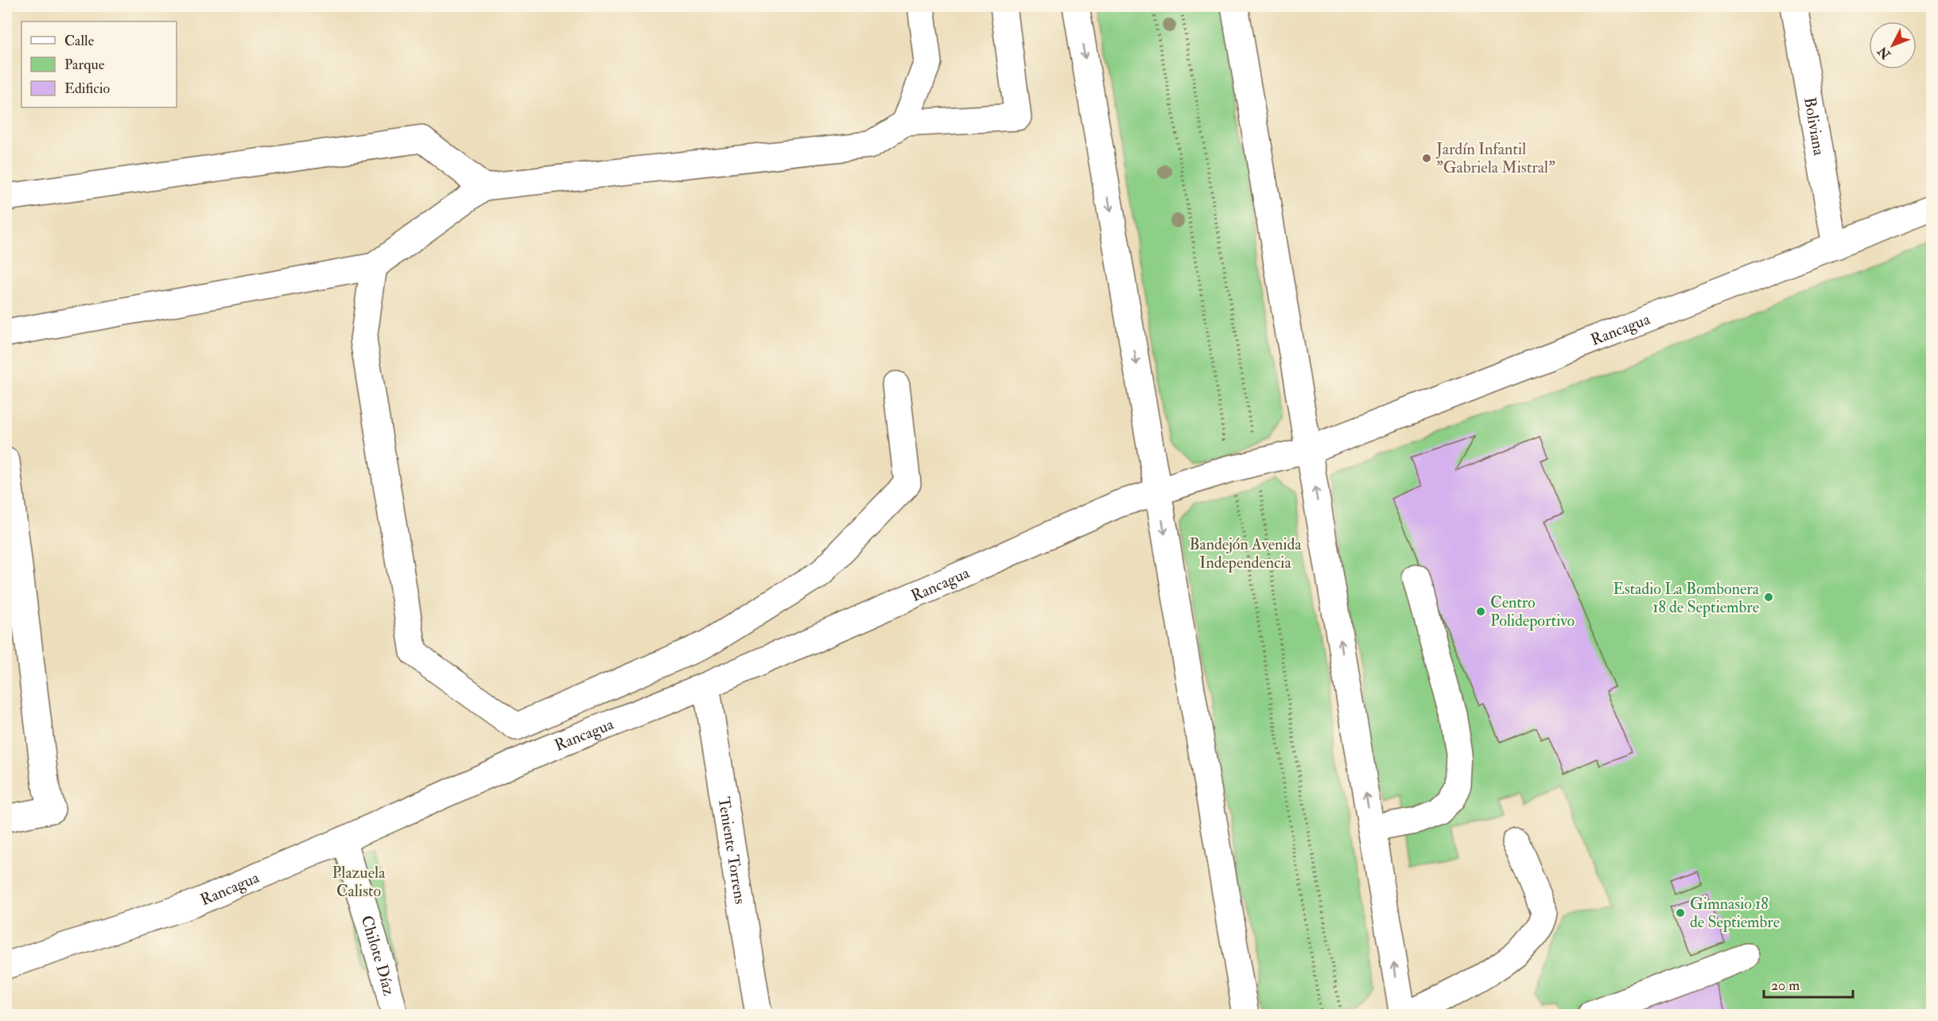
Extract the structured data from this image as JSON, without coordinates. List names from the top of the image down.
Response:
{
  "streets": {
    "street": [
      "Boliviana",
      "Rancagua",
      "Teniente Torrens",
      "Chilote Díaz"
    ]
  },
  "crossings": [
    ["Boliviana", "Rancagua"],
    ["Rancagua", "Teniente Torrens"],
    ["Rancagua", "Chilote Díaz"]
  ],
  "parks": ["Bandejón Avenida Independencia", "Plazuela Calisto"],
  "places": [
    "Jardín Infantil \"Gabriela Mistral\"",
    "Estadio La Bombonera 18 de Septiembre",
    "Centro Polideportivo",
    "Gimnasio 18 de Septiembre"
  ],
  "legend": ["Calle", "Parque", "Edificio"],
  "scale_bar": "20 m",
  "north": "bottom left"
}
